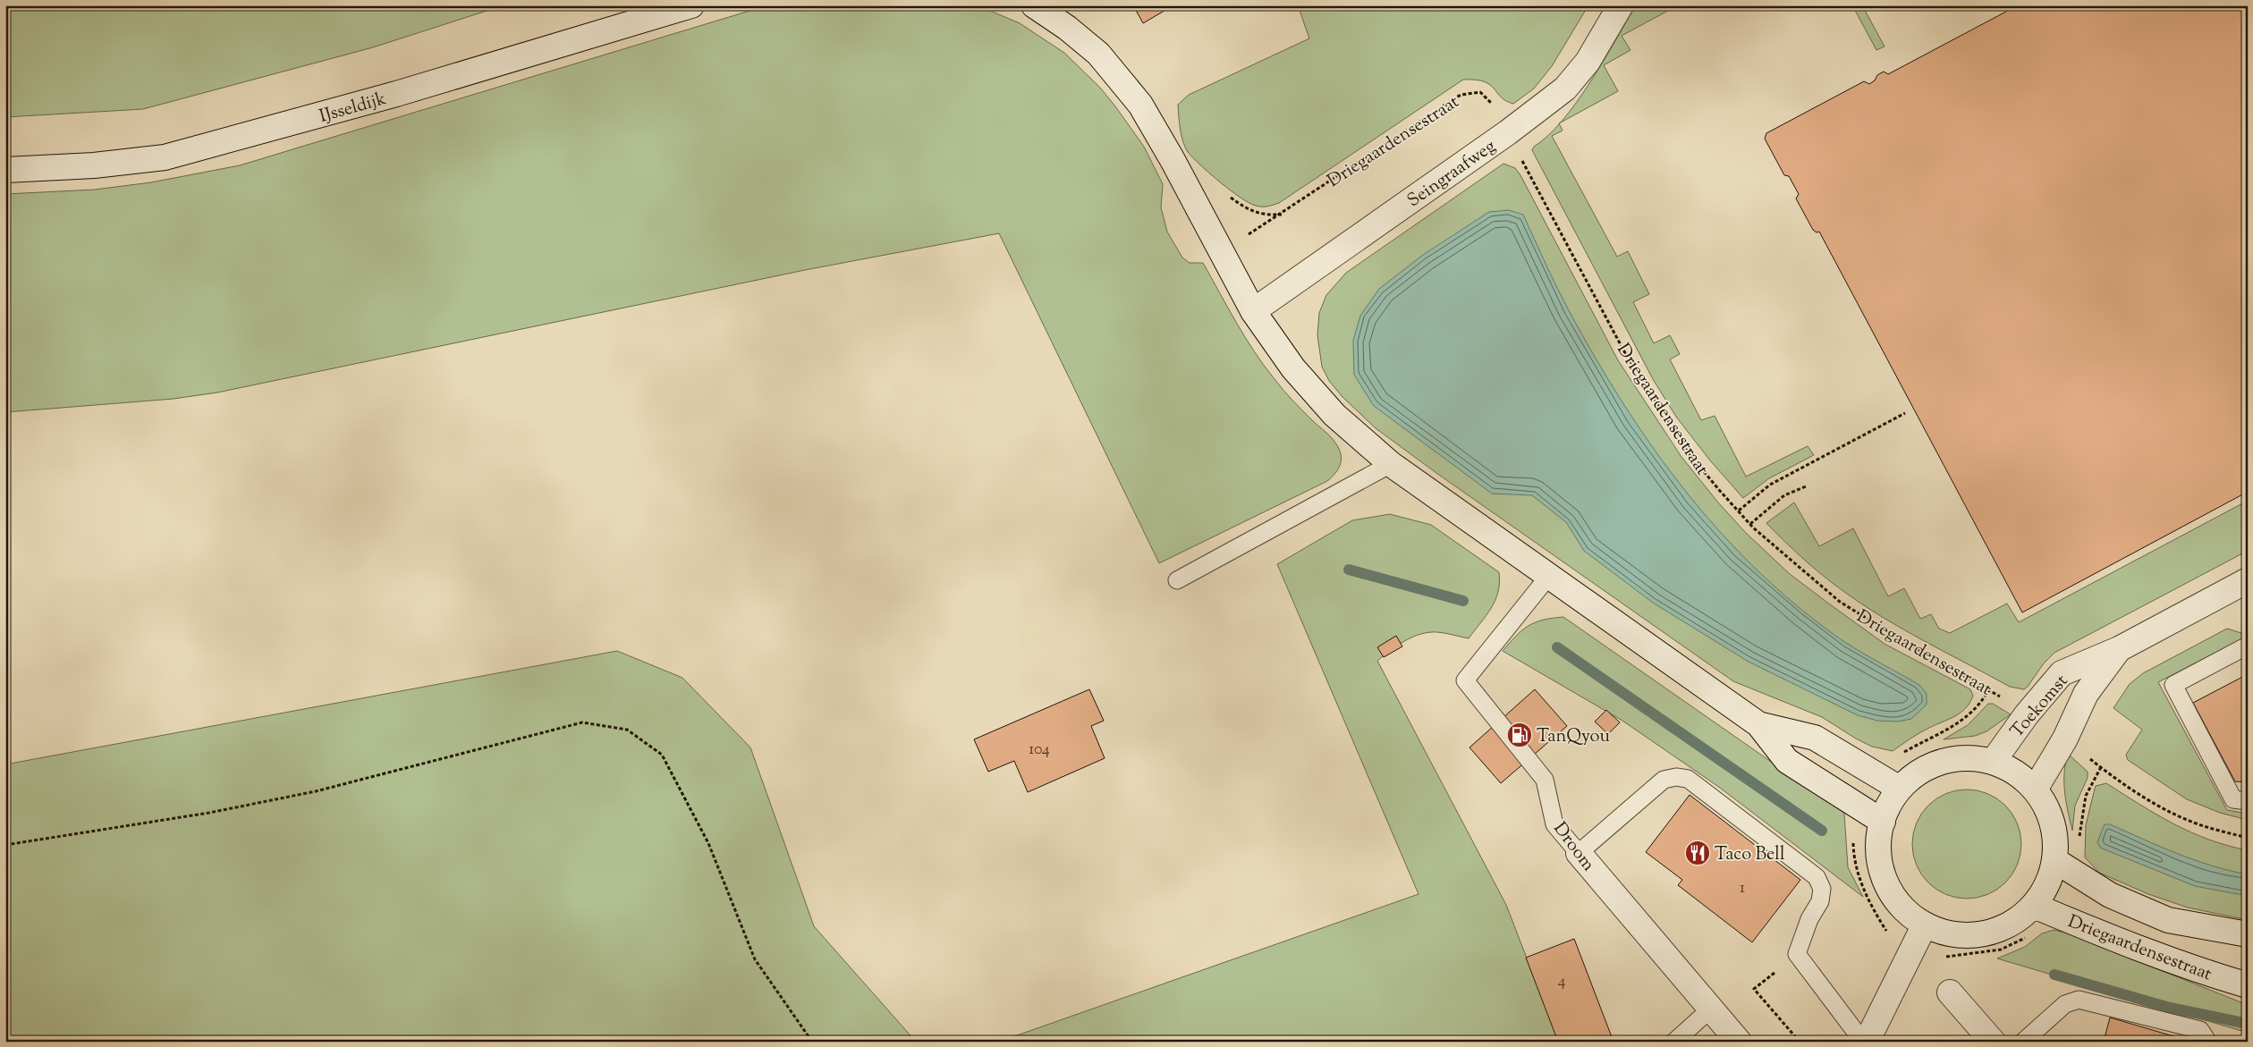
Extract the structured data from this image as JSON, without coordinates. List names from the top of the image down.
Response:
{
  "streets": {
    "street": [
      "IJsseldijk",
      "Driegaardensestraat",
      "Seingraafweg",
      "Toekomst",
      "Droom"
    ]
  },
  "crossings": [
    ["Driegaardensestraat", "Seingraafweg"],
    ["Driegaardensestraat", "Toekomst"]
  ],
  "places": {
    "fuel station": ["TanQyou"],
    "restaurant": ["Taco Bell"]
  },
  "house_numbers": ["104", "1", "4"]
}
